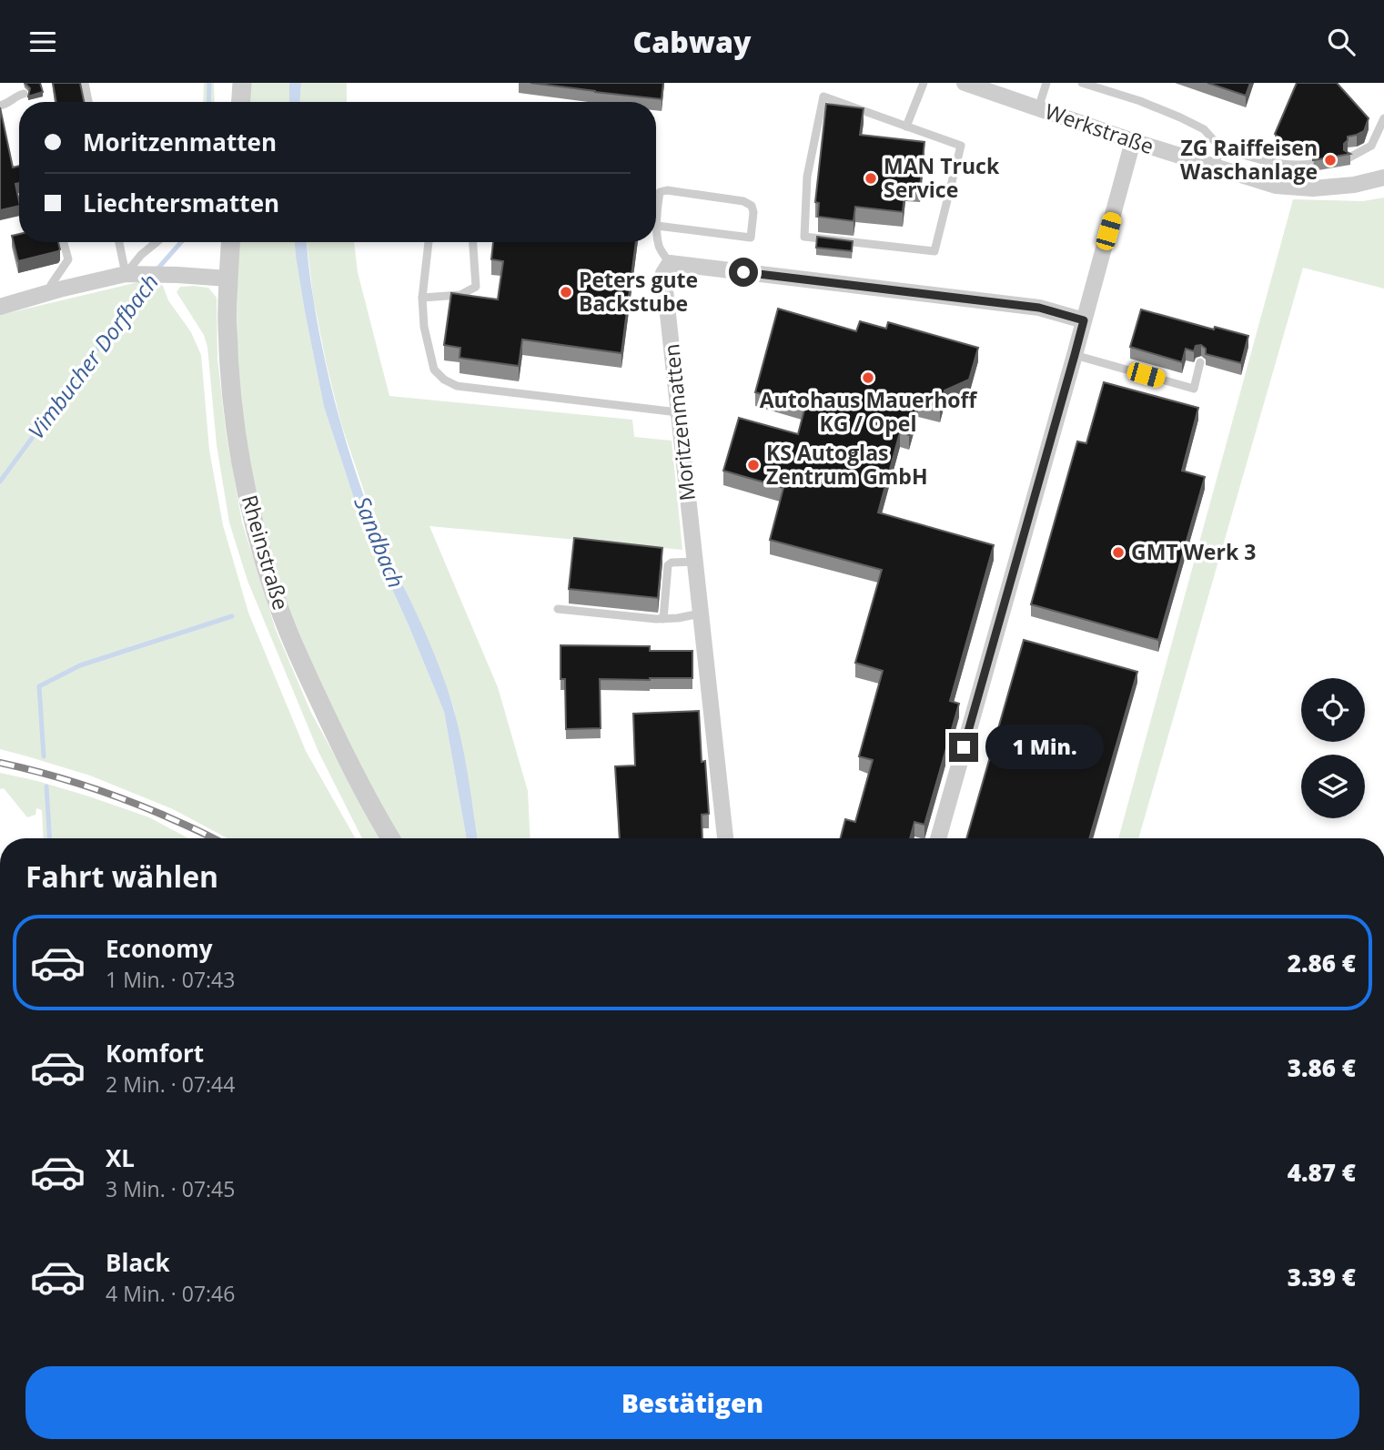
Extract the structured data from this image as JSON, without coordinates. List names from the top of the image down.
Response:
{
  "streets": {
    "street": ["Werkstraße", "Moritzenmatten", "Rheinstraße"]
  },
  "water": ["Vimbucher Dorfbach", "Sandbach"],
  "places": [
    "ZG Raiffeisen Waschanlage",
    "MAN Truck Service",
    "Peters gute Backstube",
    "Autohaus Mauerhoff KG / Opel",
    "KS Autoglas Zentrum GmbH",
    "GMT Werk 3"
  ],
  "page": {
    "header": "Cabway",
    "banner": ["Moritzenmatten", "Liechtersmatten"],
    "bubble": "1 Min.",
    "heading": "Fahrt wählen",
    "list": [
      {
        "name": "Economy",
        "note": "1 Min. · 07:43",
        "value": "2.86 €"
      },
      {
        "name": "Komfort",
        "note": "2 Min. · 07:44",
        "value": "3.86 €"
      },
      {
        "name": "XL",
        "note": "3 Min. · 07:45",
        "value": "4.87 €"
      },
      {
        "name": "Black",
        "note": "4 Min. · 07:46",
        "value": "3.39 €"
      }
    ],
    "buttons": "Bestätigen"
  }
}
